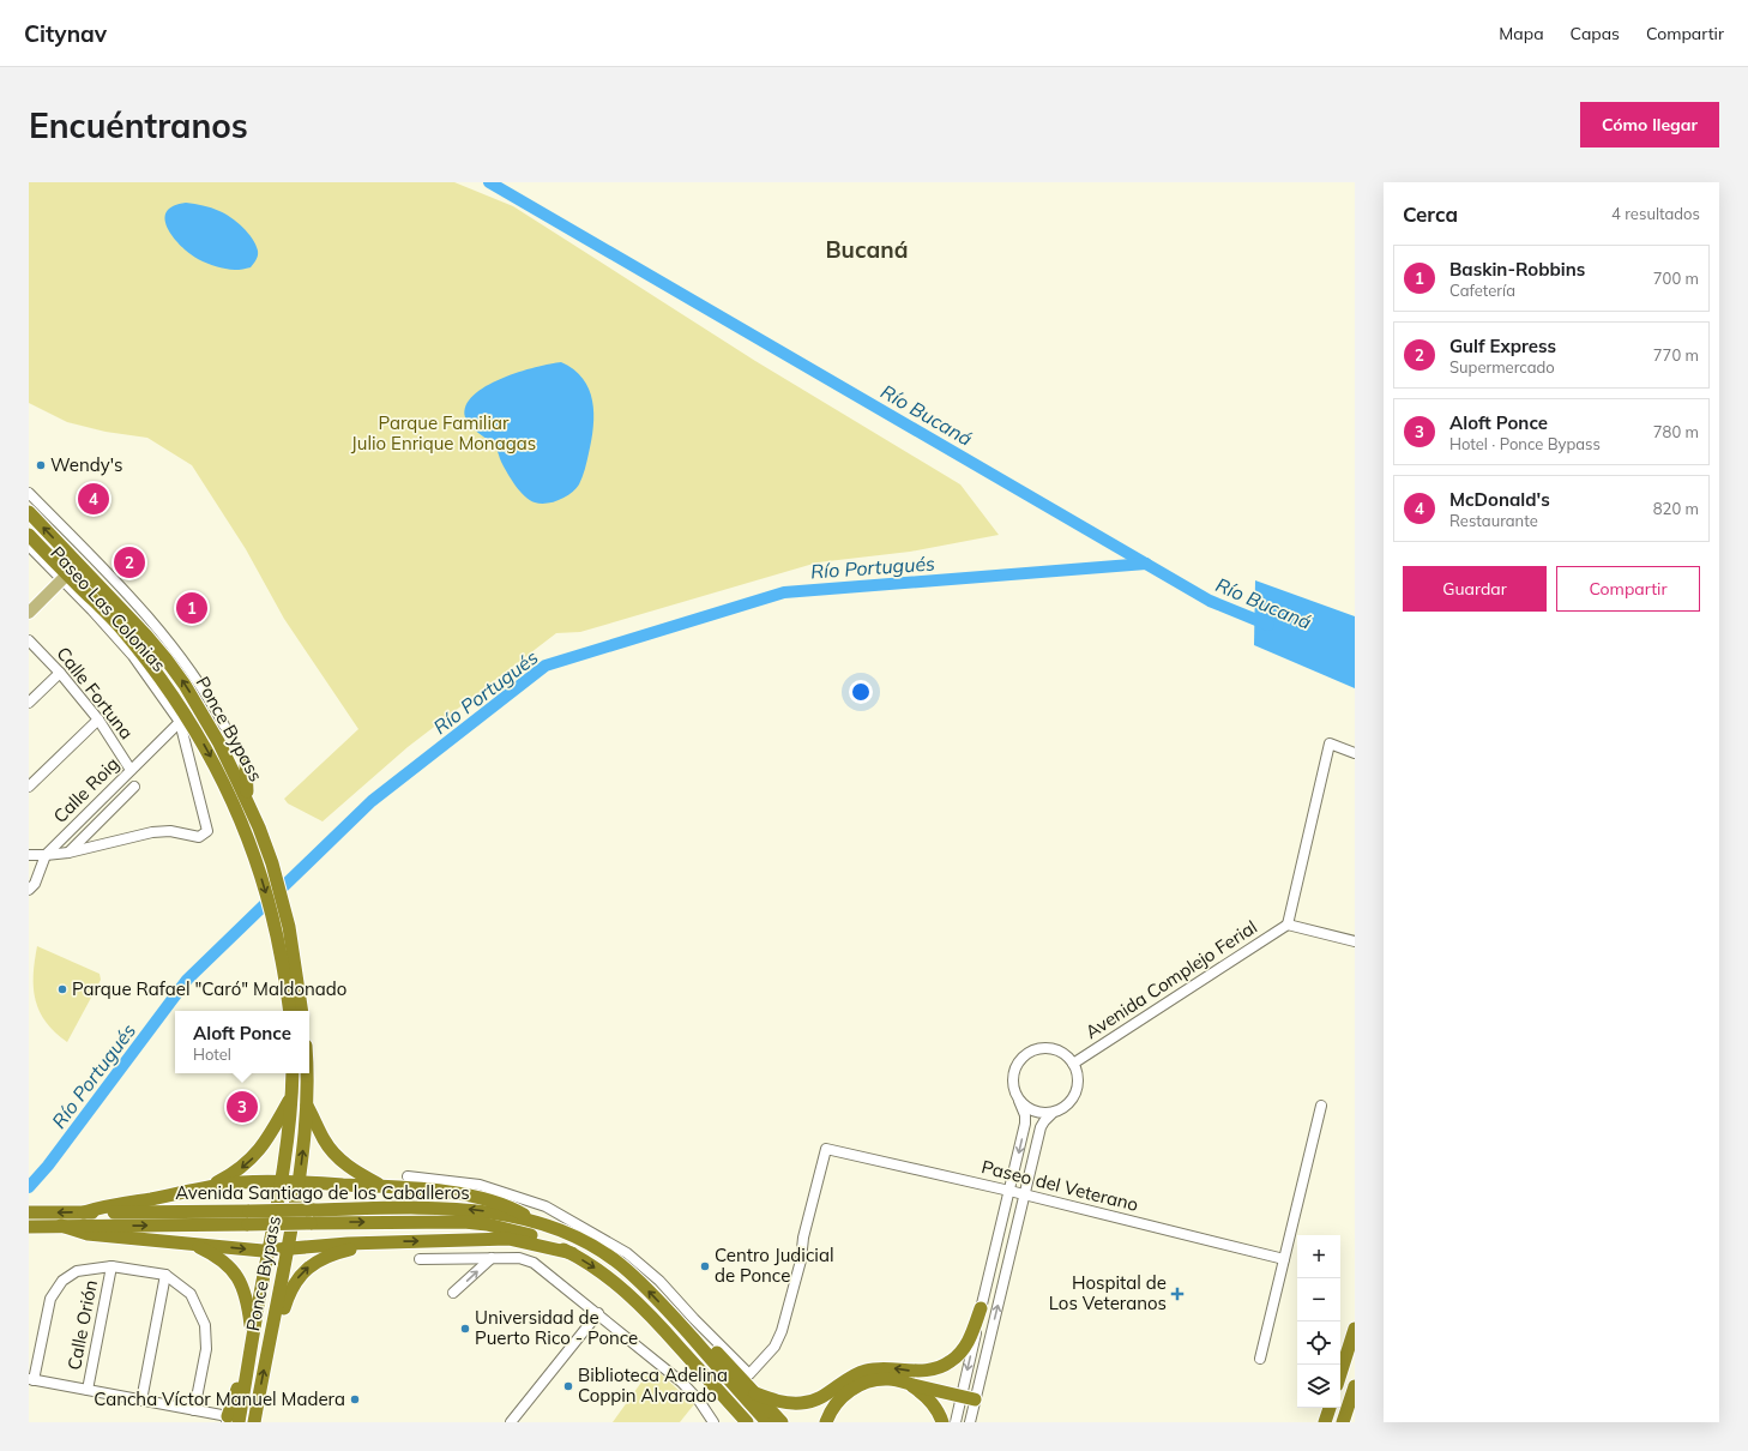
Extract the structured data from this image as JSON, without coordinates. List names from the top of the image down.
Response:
{
  "streets": {
    "highway": ["Ponce Bypass", "Avenida Santiago de los Caballeros"],
    "street": [
      "Paseo Las Colonias",
      "Calle Fortuna",
      "Calle Roig",
      "Avenida Complejo Ferial",
      "Paseo del Veterano",
      "Calle Orión"
    ]
  },
  "crossings": [
    ["Paseo Las Colonias", "Ponce Bypass"],
    ["Paseo Las Colonias", "Calle Roig"],
    ["Calle Fortuna", "Calle Roig"]
  ],
  "districts": ["Bucaná"],
  "water": ["Río Bucaná", "Río Portugués"],
  "parks": ["Parque Familiar Julio Enrique Monagas"],
  "places": {
    "other": [
      "Wendy's",
      "Parque Rafael \"Caró\" Maldonado",
      "Centro Judicial de Ponce",
      "Universidad de Puerto Rico - Ponce",
      "Biblioteca Adelina Coppin Alvarado",
      "Cancha Víctor Manuel Madera"
    ],
    "health": ["Hospital de Los Veteranos"]
  },
  "page": {
    "header": "Citynav",
    "nav": ["Mapa", "Capas", "Compartir"],
    "buttons": [
      "Cómo llegar",
      ["Guardar", "Compartir"]
    ],
    "title": "Encuéntranos",
    "heading": ["Cerca", "4 resultados"],
    "list": [
      {
        "mark": "1",
        "name": "Baskin-Robbins",
        "note": "Cafetería",
        "value": "700 m"
      },
      {
        "mark": "2",
        "name": "Gulf Express",
        "note": "Supermercado",
        "value": "770 m"
      },
      {
        "mark": "3",
        "name": "Aloft Ponce",
        "note": "Hotel · Ponce Bypass",
        "value": "780 m"
      },
      {
        "mark": "4",
        "name": "McDonald's",
        "note": "Restaurante",
        "value": "820 m"
      }
    ],
    "pins": [
      "4",
      "2",
      "1",
      "3"
    ],
    "popup": ["Aloft Ponce", "Hotel"],
    "map_buttons": ["+", "−"]
  }
}
